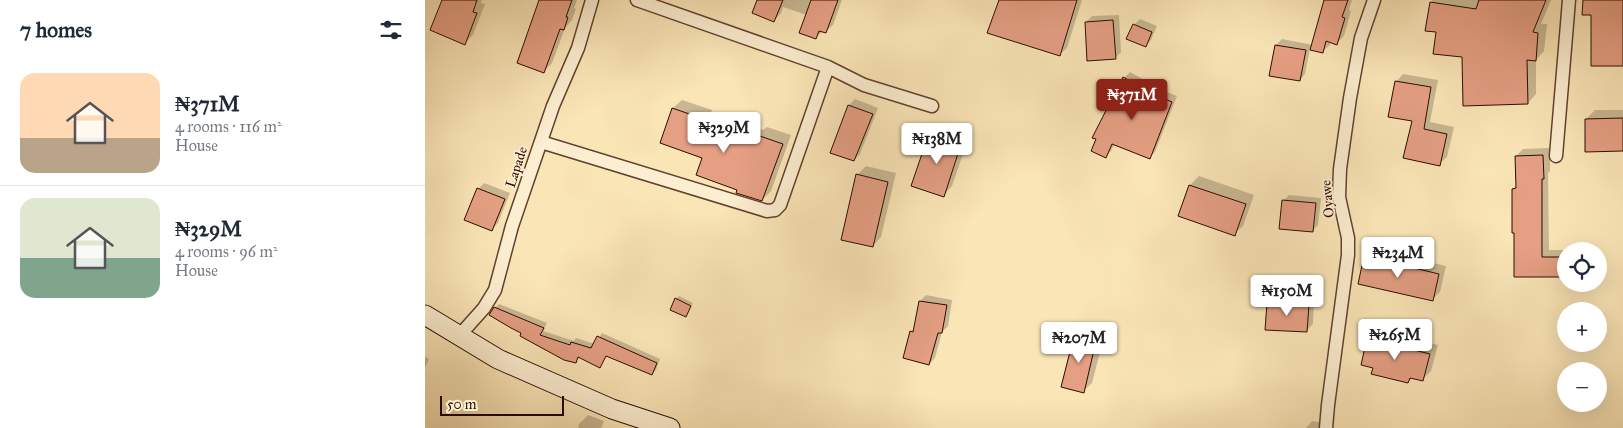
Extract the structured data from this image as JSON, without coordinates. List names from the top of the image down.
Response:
{
  "streets": {
    "street": ["Lapade", "Oyawe"]
  },
  "scale_bar": "50 m",
  "page": {
    "heading": "7 homes",
    "list": [
      {
        "name": "₦371M",
        "note": "4 rooms · 116 m² · House"
      },
      {
        "name": "₦329M",
        "note": "4 rooms · 96 m² · House"
      }
    ],
    "price": [
      "₦371M",
      "₦329M",
      "₦138M",
      "₦234M",
      "₦150M",
      "₦265M",
      "₦207M"
    ],
    "map_buttons": ["+", "−"],
    "scale": "50 m"
  }
}
